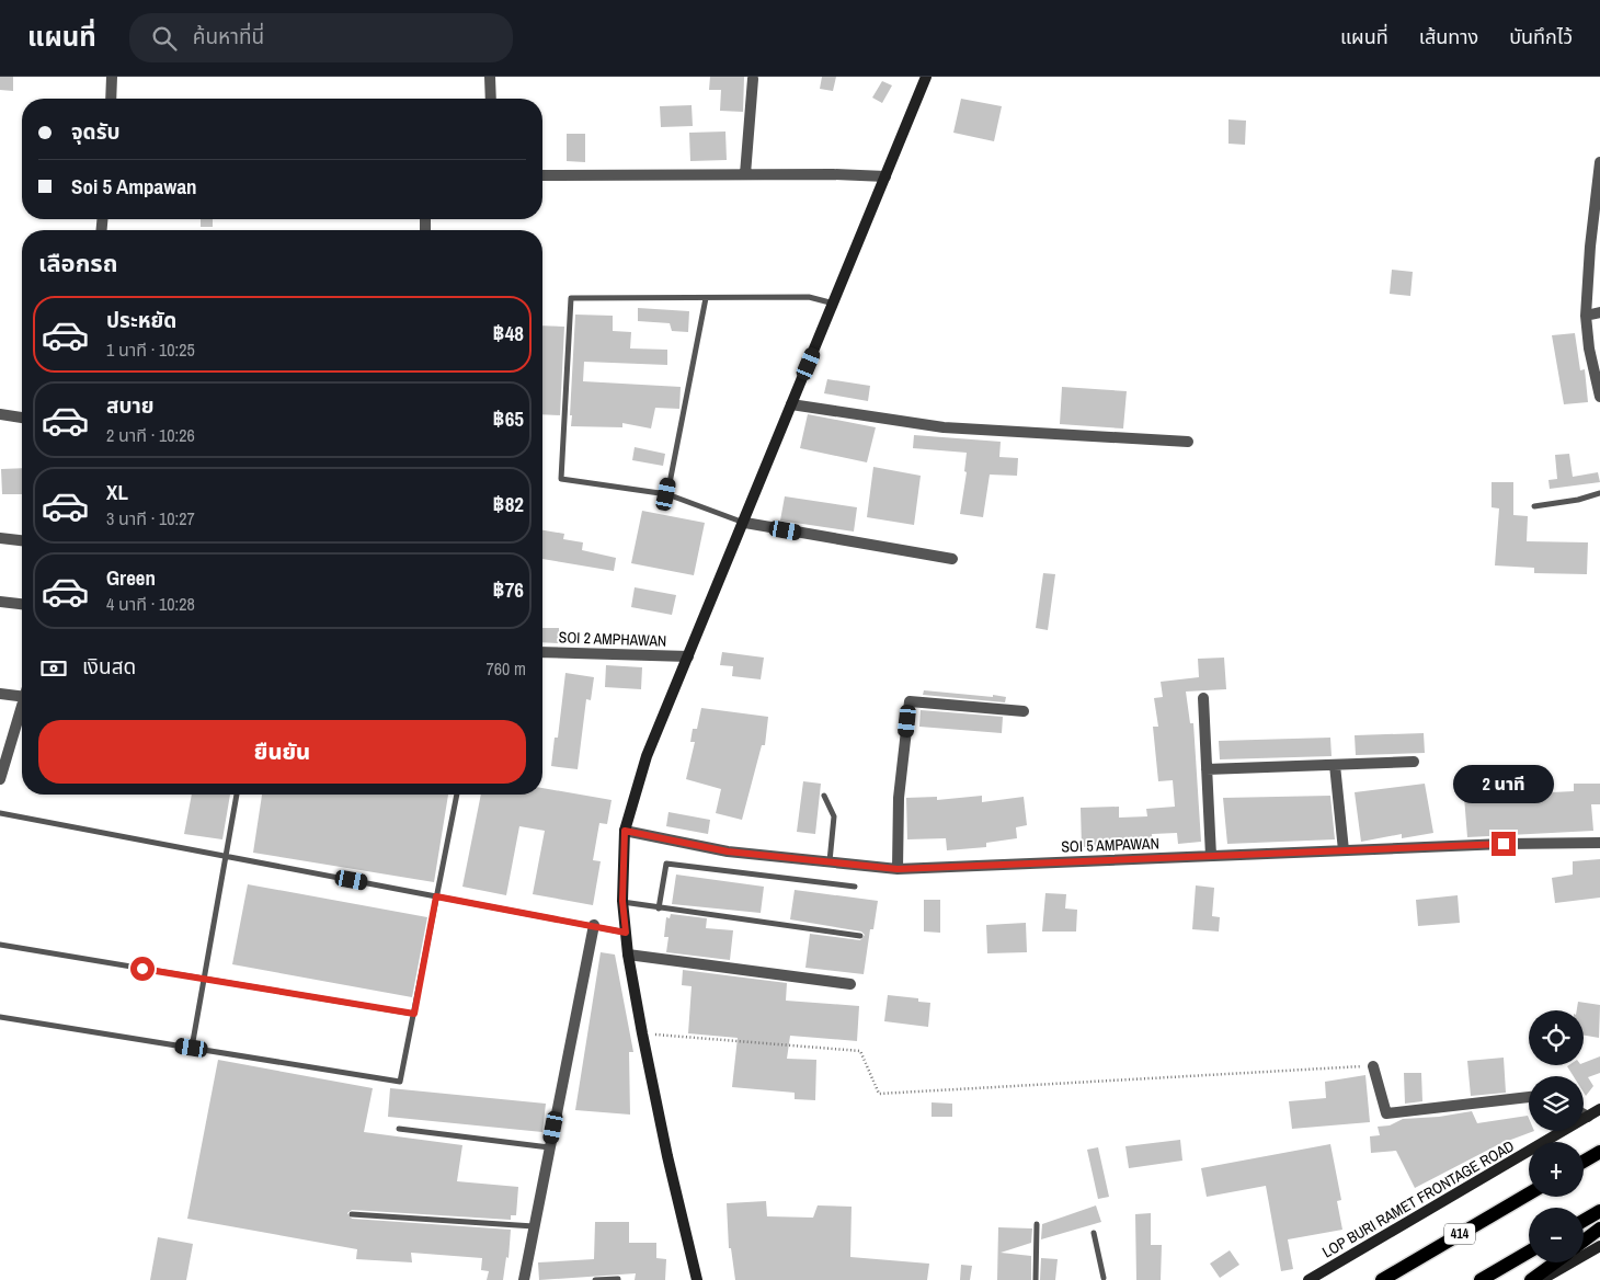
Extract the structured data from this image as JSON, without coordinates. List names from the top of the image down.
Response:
{
  "streets": {
    "main road": ["414"],
    "street": ["SOI 2 AMPHAWAN", "SOI 5 AMPAWAN", "LOP BURI RAMET FRONTAGE ROAD"]
  },
  "page": {
    "header": "แผนที่",
    "search": "ค้นหาที่นี่",
    "nav": ["แผนที่", "เส้นทาง", "บันทึกไว้"],
    "banner": ["จุดรับ", "Soi 5 Ampawan"],
    "heading": "เลือกรถ",
    "list": [
      {
        "name": "ประหยัด",
        "note": "1 นาที · 10:25",
        "value": "฿48"
      },
      {
        "name": "สบาย",
        "note": "2 นาที · 10:26",
        "value": "฿65"
      },
      {
        "name": "XL",
        "note": "3 นาที · 10:27",
        "value": "฿82"
      },
      {
        "name": "Green",
        "note": "4 นาที · 10:28",
        "value": "฿76"
      }
    ],
    "pay": ["เงินสด", "760 m"],
    "buttons": "ยืนยัน",
    "bubble": "2 นาที",
    "map_buttons": ["+", "−"]
  }
}
